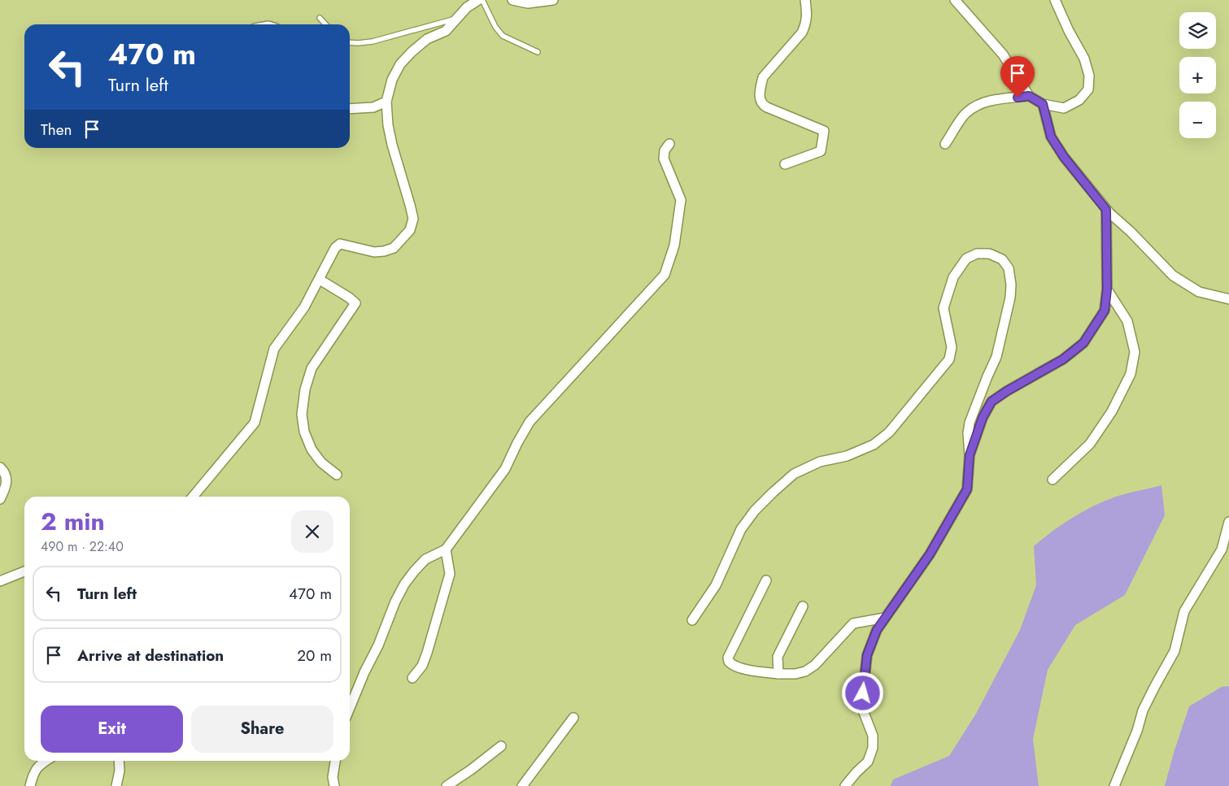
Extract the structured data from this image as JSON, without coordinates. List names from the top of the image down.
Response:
{
  "page": {
    "map_buttons": ["+", "−"],
    "turn": ["470 m", "Turn left"],
    "then": "Then",
    "heading": ["2 min", "490 m · 22:40"],
    "list": [
      {
        "name": "Turn left",
        "value": "470 m"
      },
      {
        "name": "Arrive at destination",
        "value": "20 m"
      }
    ],
    "buttons": ["Exit", "Share"]
  }
}
